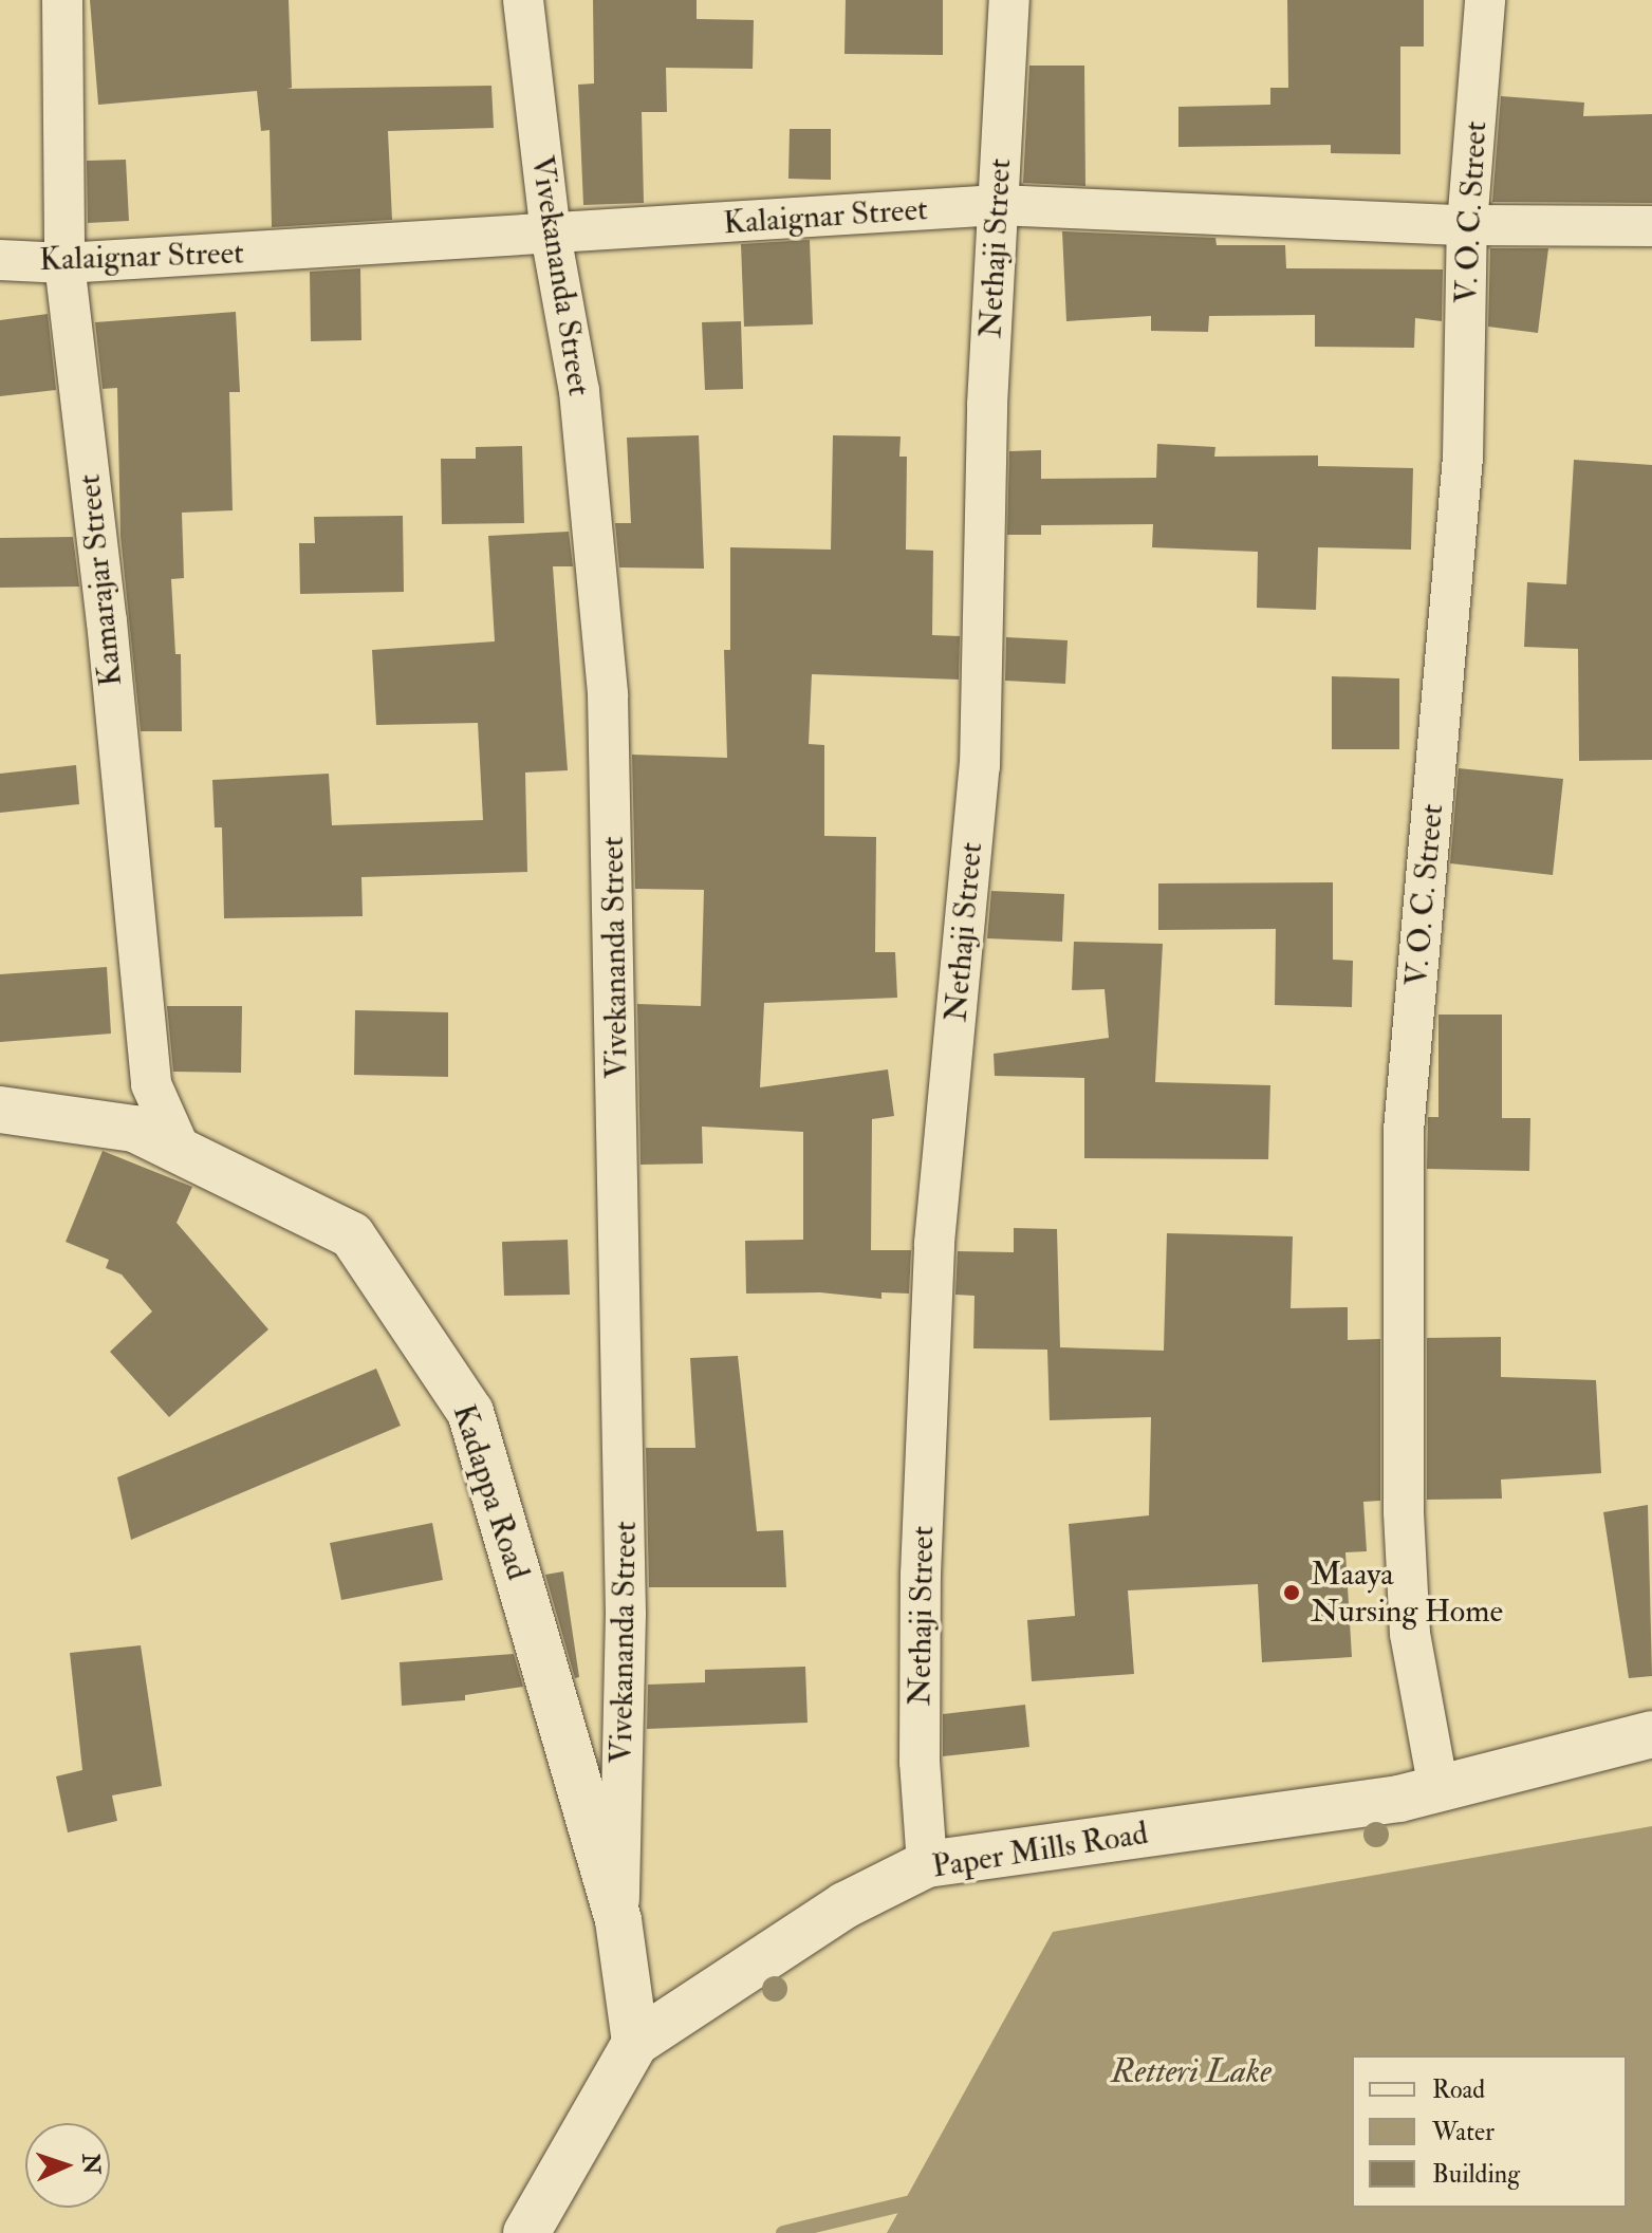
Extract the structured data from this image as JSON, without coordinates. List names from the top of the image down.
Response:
{
  "streets": {
    "main road": ["Kadappa Road", "Paper Mills Road"],
    "street": [
      "V. O. C. Street",
      "Kalaignar Street",
      "Nethaji Street",
      "Vivekananda Street",
      "Kamarajar Street"
    ]
  },
  "crossings": [
    ["V. O. C. Street", "Kalaignar Street"],
    ["V. O. C. Street", "Paper Mills Road"],
    ["Kalaignar Street", "Nethaji Street"],
    ["Kalaignar Street", "Vivekananda Street"],
    ["Kalaignar Street", "Kamarajar Street"],
    ["Nethaji Street", "Paper Mills Road"],
    ["Vivekananda Street", "Kadappa Road"],
    ["Kamarajar Street", "Kadappa Road"],
    ["Kadappa Road", "Paper Mills Road"]
  ],
  "water": ["Retteri Lake"],
  "places": ["Maaya Nursing Home"],
  "legend": ["Road", "Water", "Building"],
  "north": "right"
}
